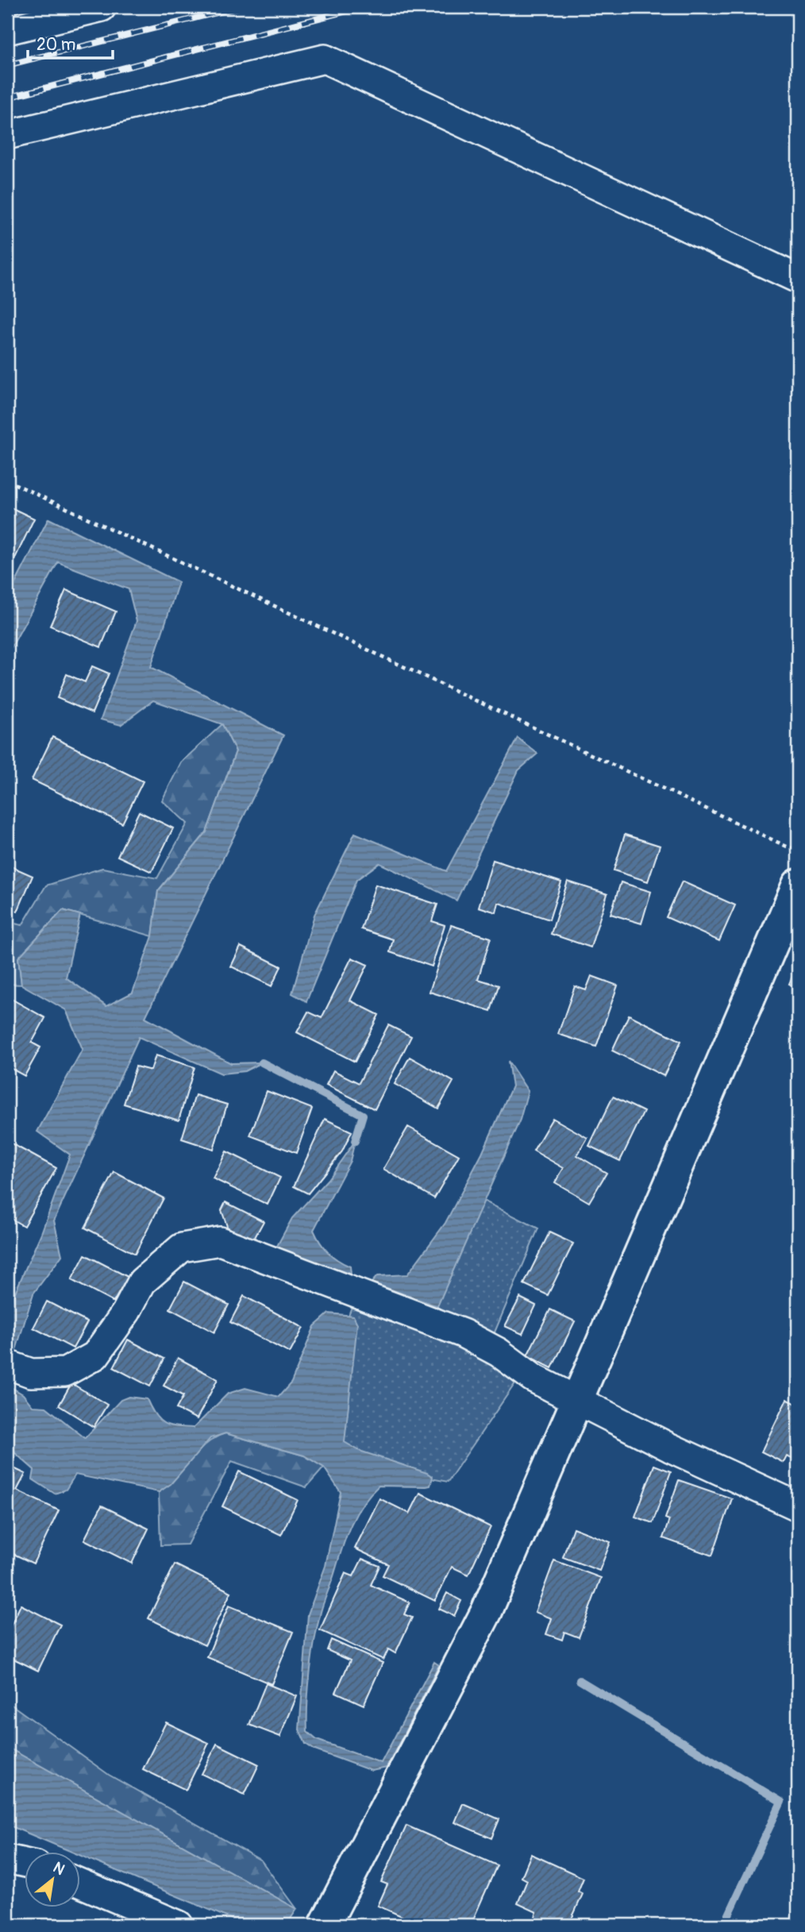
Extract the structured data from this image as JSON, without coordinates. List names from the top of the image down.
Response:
{
  "scale_bar": "20 m",
  "north": "top right"
}
